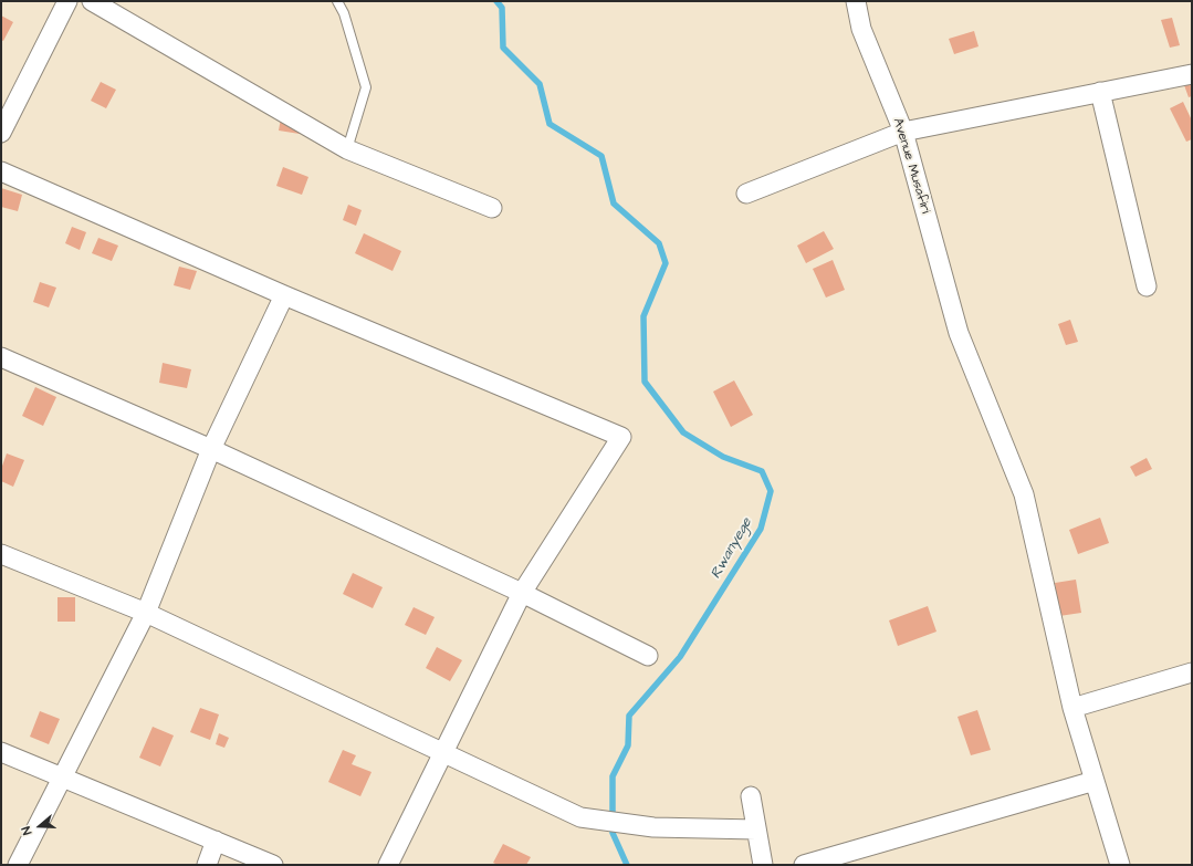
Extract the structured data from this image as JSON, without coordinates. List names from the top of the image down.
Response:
{
  "streets": {
    "street": ["Avenue Musafiri"]
  },
  "water": ["Rwanyege"],
  "north": "left"
}
